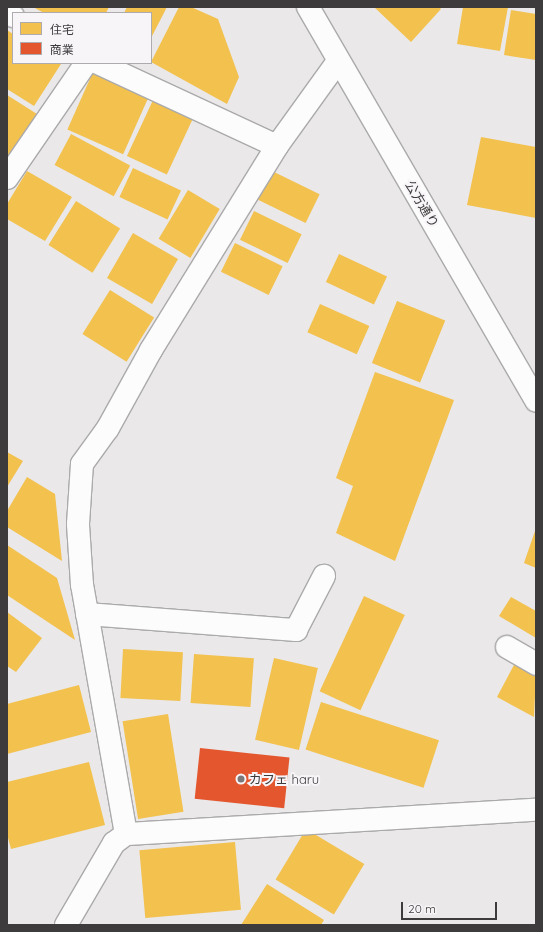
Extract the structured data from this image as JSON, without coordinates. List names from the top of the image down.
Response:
{
  "streets": {
    "street": ["公方通り"]
  },
  "places": ["カフェ haru"],
  "legend": ["住宅", "商業"],
  "scale_bar": "20 m"
}
